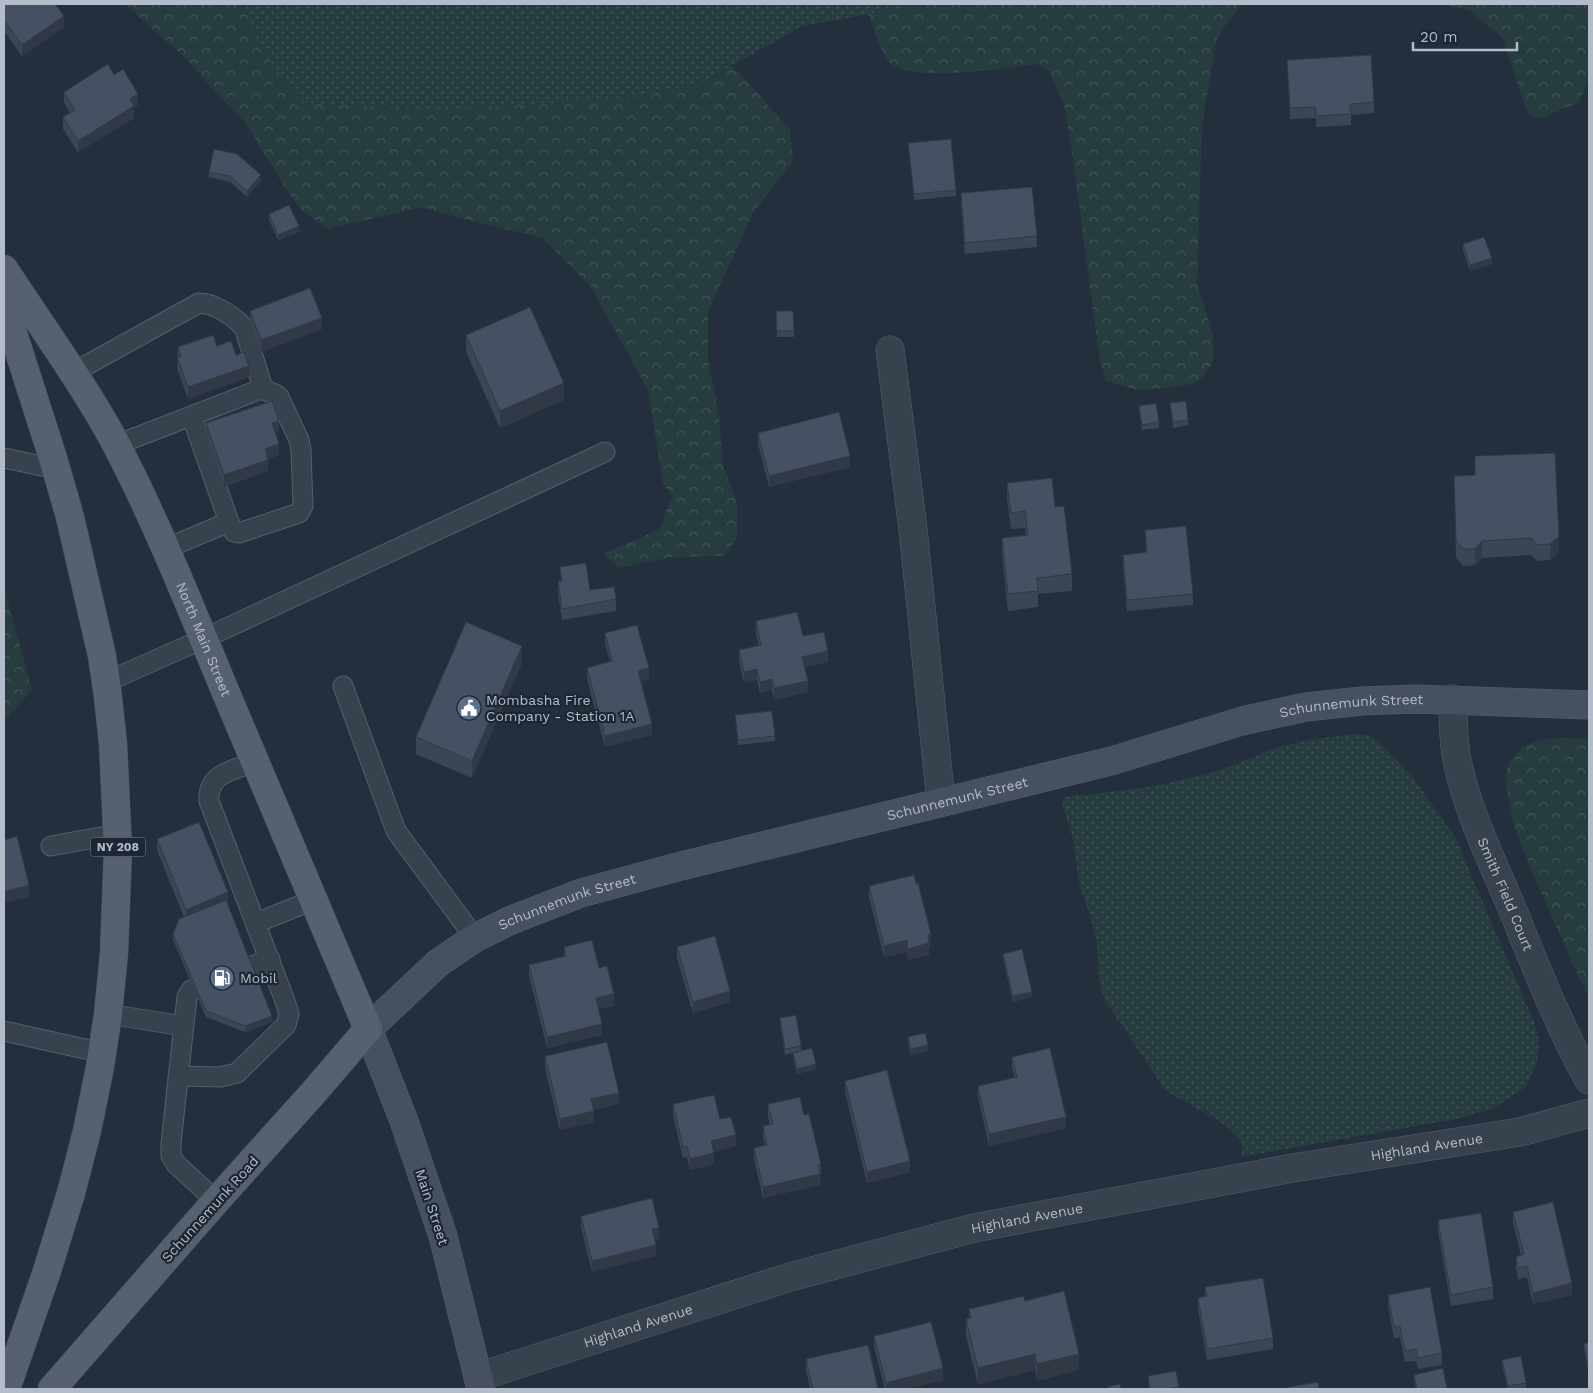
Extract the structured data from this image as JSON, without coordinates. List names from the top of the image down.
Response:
{
  "streets": {
    "main road": ["North Main Street", "NY 208", "Schunnemunk Road"],
    "street": [
      "Schunnemunk Street",
      "Smith Field Court",
      "Highland Avenue",
      "Main Street"
    ]
  },
  "crossings": [
    ["North Main Street", "Schunnemunk Street"],
    ["North Main Street", "Main Street"],
    ["North Main Street", "Schunnemunk Road"],
    ["Schunnemunk Street", "Smith Field Court"],
    ["Schunnemunk Street", "Main Street"],
    ["Schunnemunk Street", "Schunnemunk Road"],
    ["Highland Avenue", "Main Street"],
    ["Main Street", "Schunnemunk Road"]
  ],
  "places": {
    "public building": ["Mombasha Fire Company - Station 1A"],
    "fuel station": ["Mobil"]
  },
  "scale_bar": "20 m"
}
